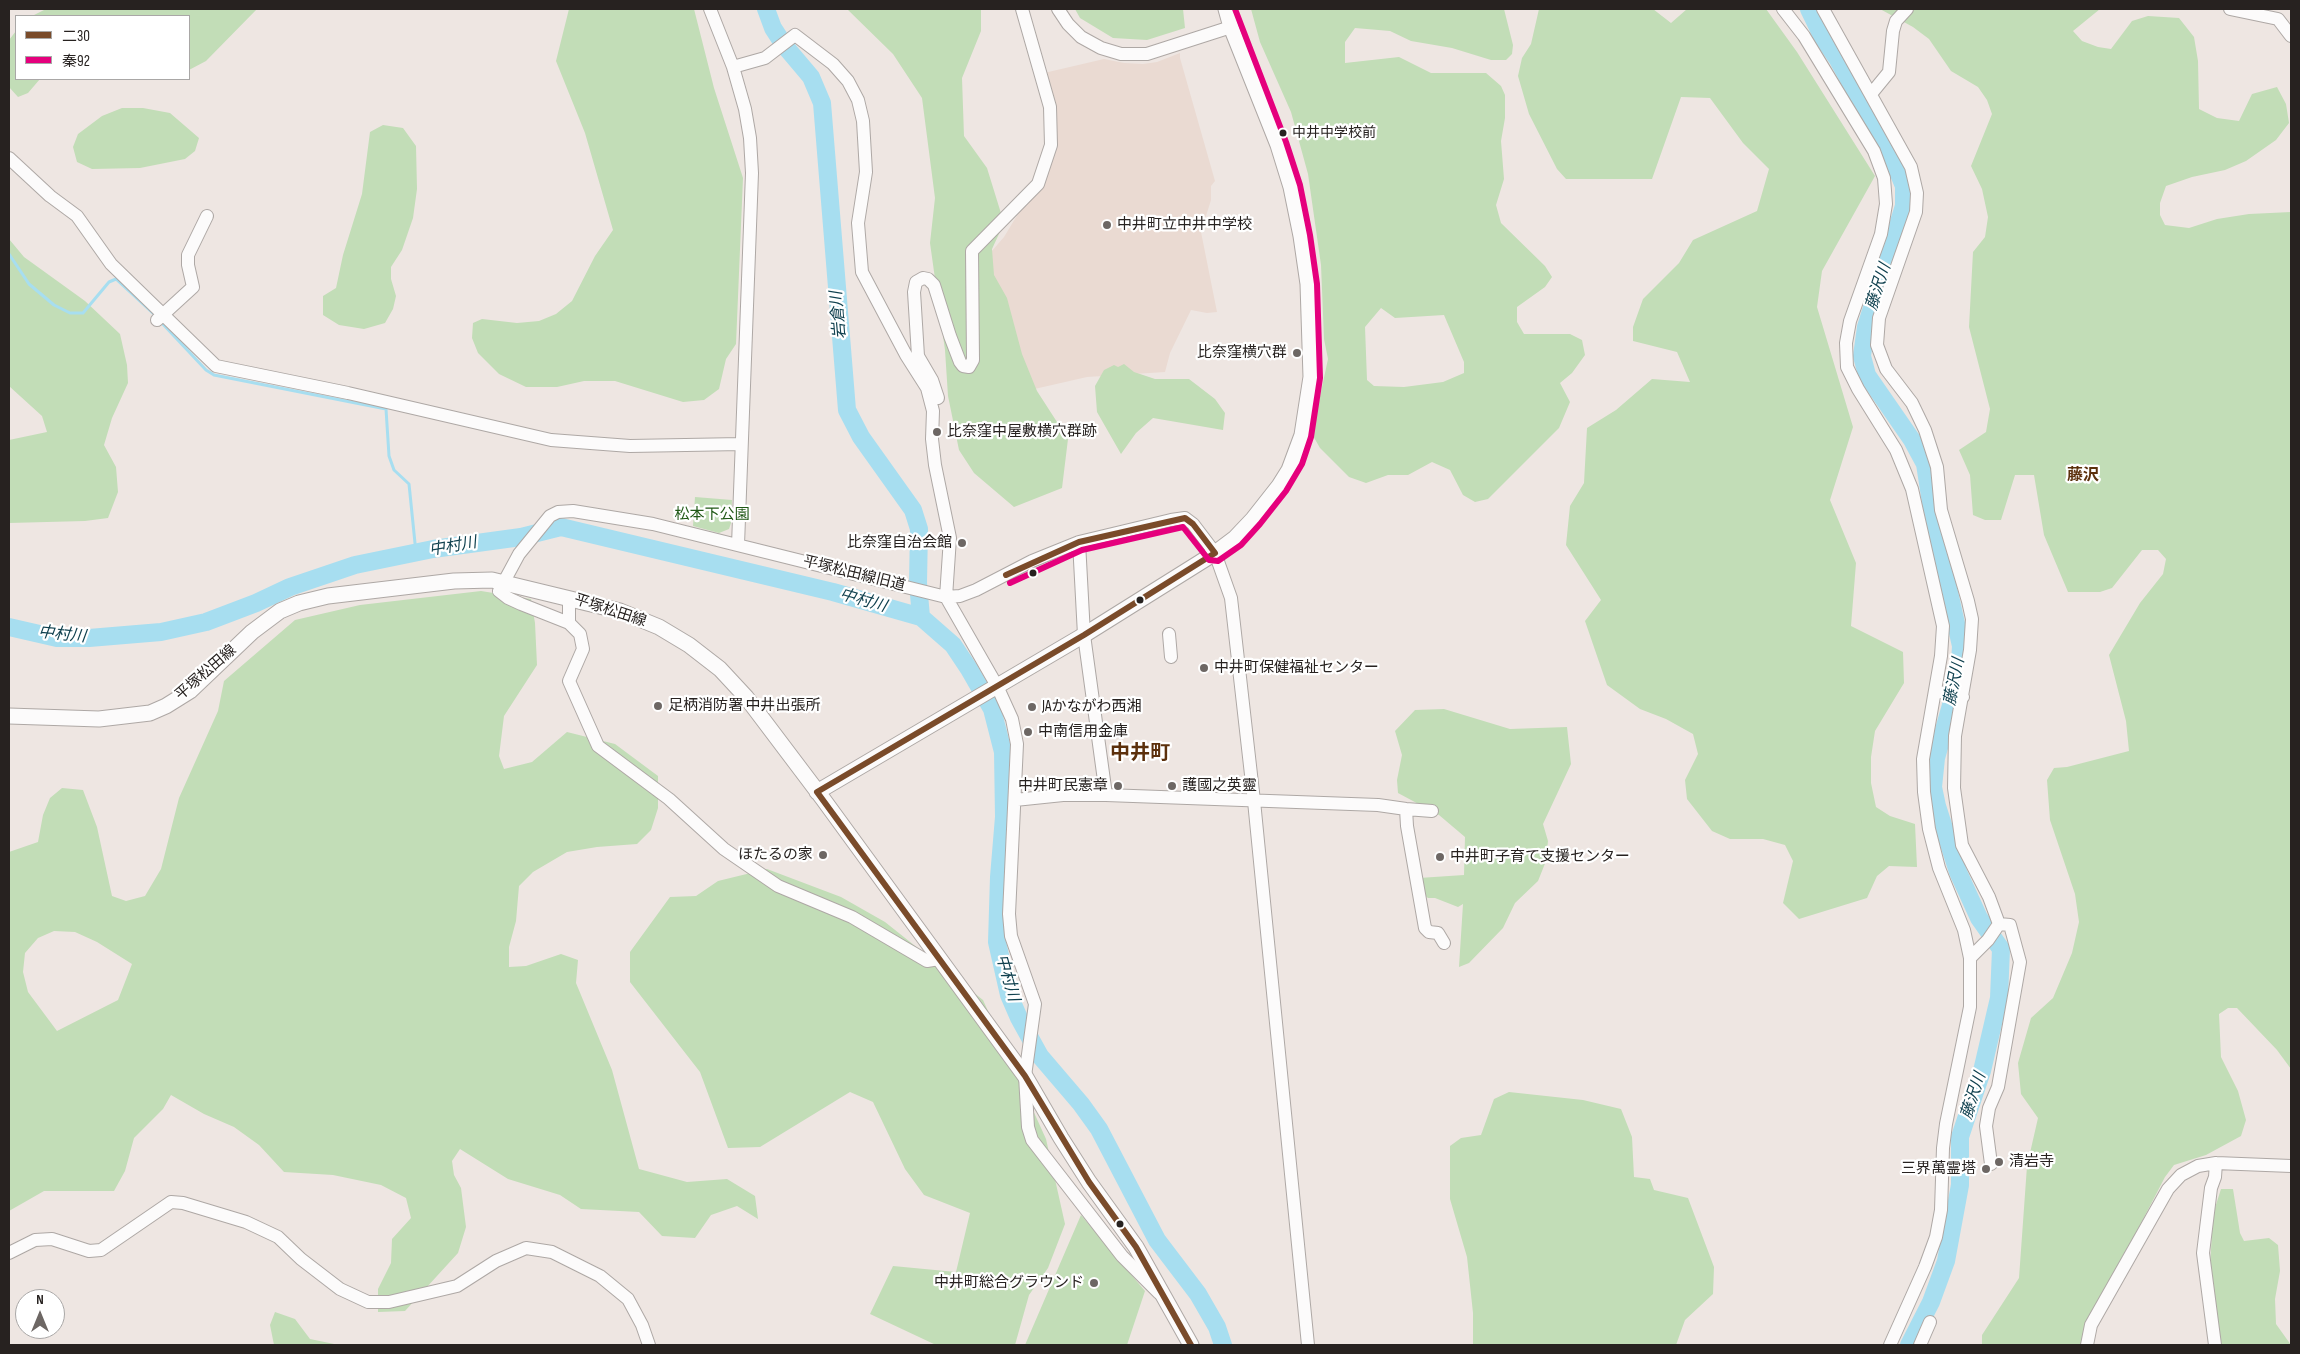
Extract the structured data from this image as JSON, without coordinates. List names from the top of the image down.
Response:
{
  "streets": {
    "main road": ["平塚松田線"],
    "street": ["平塚松田線旧道"]
  },
  "crossings": [
    ["平塚松田線旧道", "平塚松田線"]
  ],
  "districts": ["藤沢", "中井町"],
  "water": ["藤沢川", "岩倉川", "中村川"],
  "parks": ["松本下公園"],
  "places": [
    "中井中学校前",
    "中井町立中井中学校",
    "比奈窪横穴群",
    "比奈窪中屋敷横穴群跡",
    "比奈窪自治会館",
    "中井町保健福祉センター",
    "足柄消防署 中井出張所",
    "JAかながわ西湘",
    "中南信用金庫",
    "中井町民憲章",
    "護國之英靈",
    "ほたるの家",
    "中井町子育て支援センター",
    "清岩寺",
    "三界萬霊塔",
    "中井町総合グラウンド"
  ],
  "lines": ["transit line 秦92", "transit line 二30"],
  "legend": ["二30", "秦92"],
  "north": "top"
}
